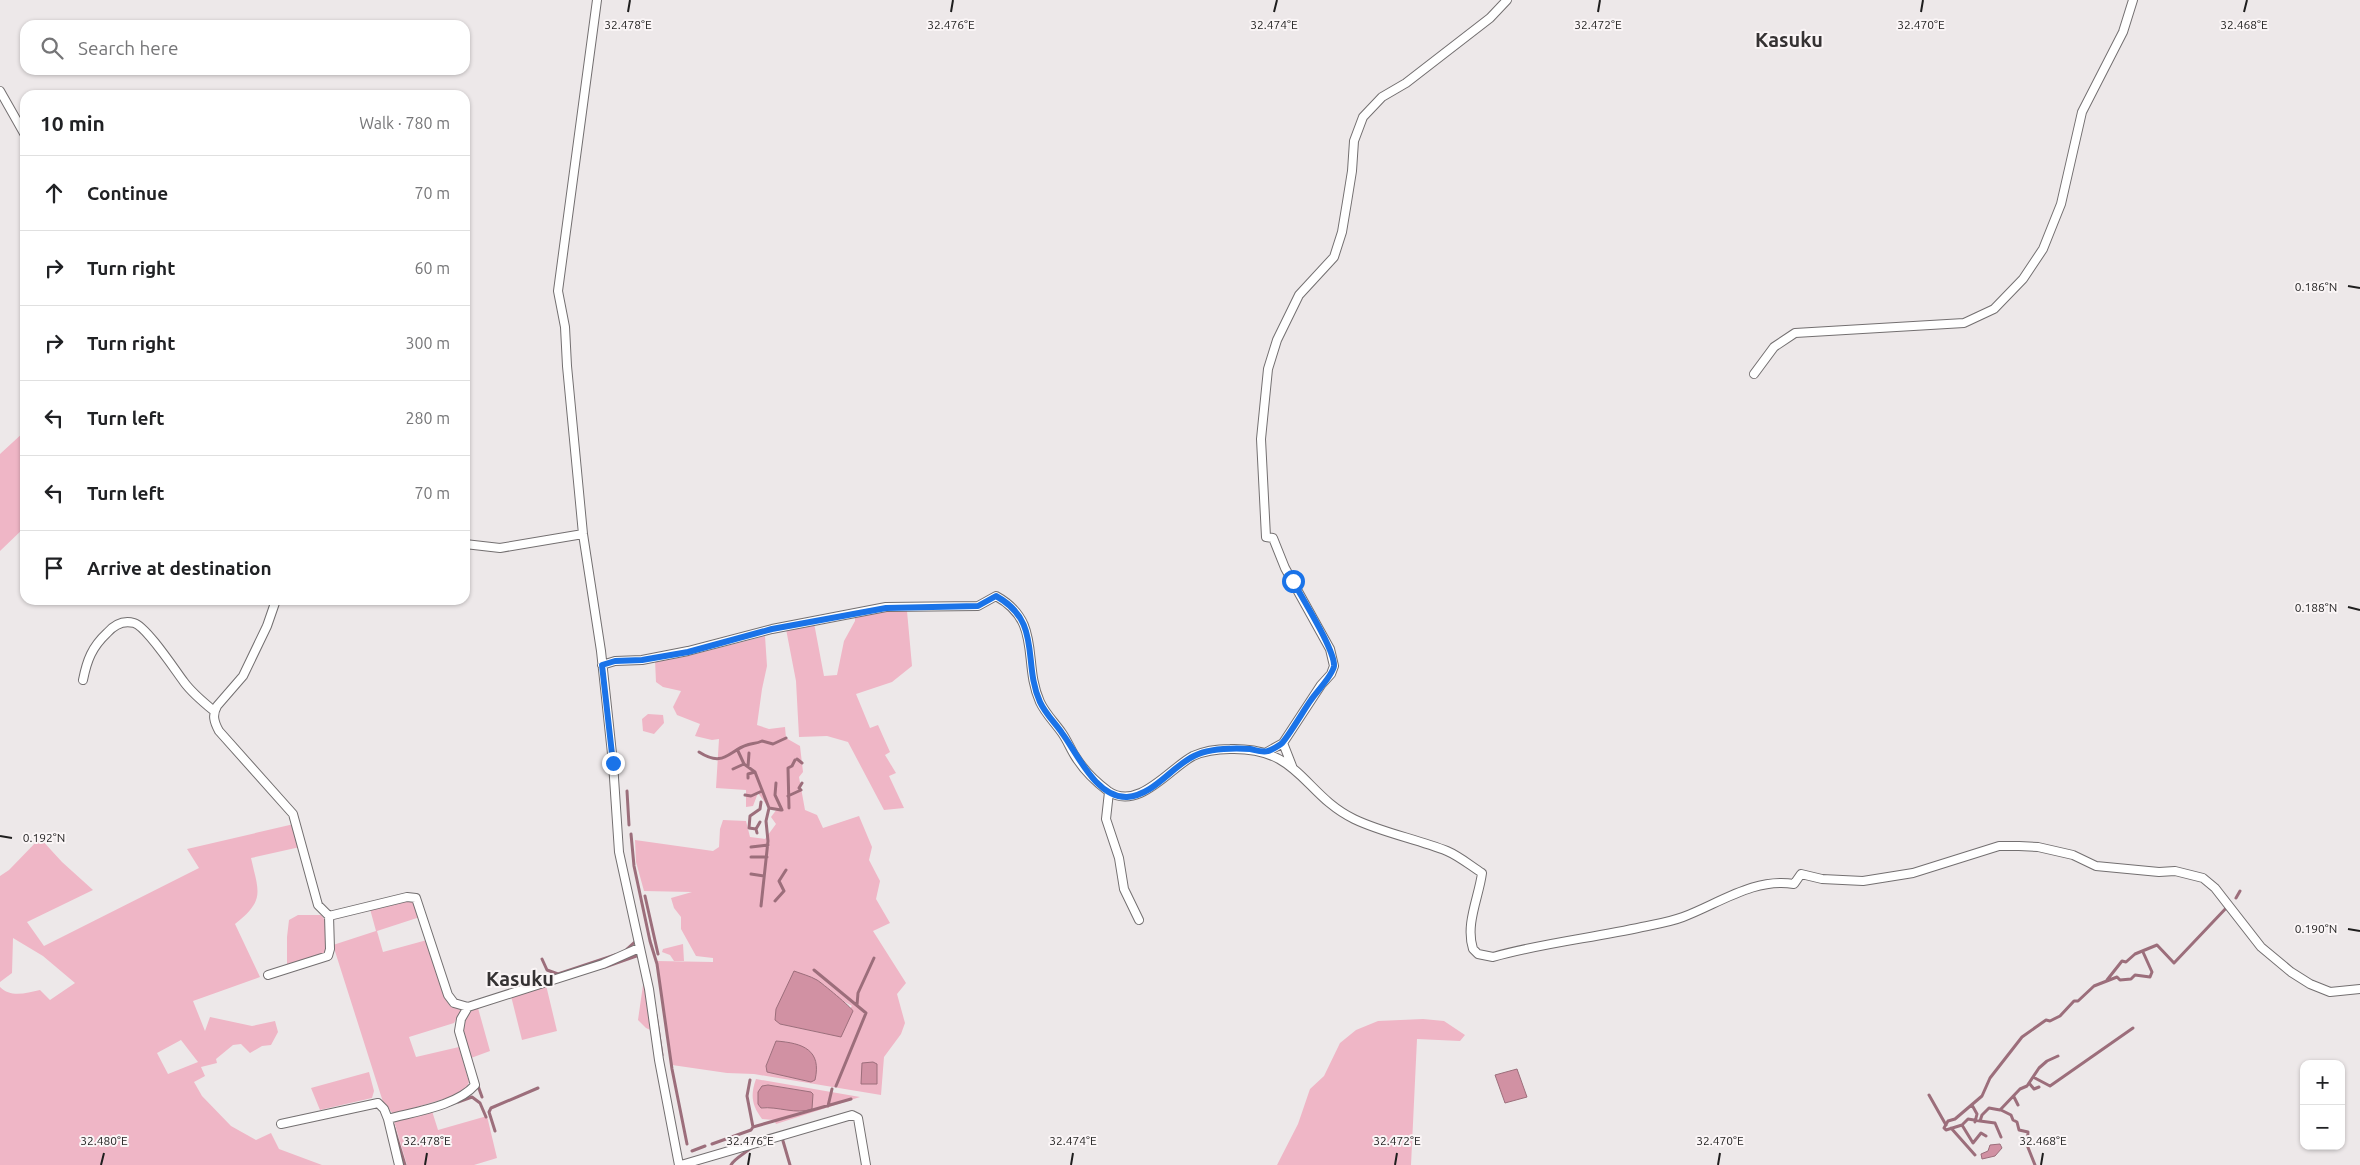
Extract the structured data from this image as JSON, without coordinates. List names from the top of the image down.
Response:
{
  "districts": ["Kasuku", "Kasuku"],
  "page": {
    "search": "Search here",
    "heading": ["10 min", "Walk · 780 m"],
    "list": [
      ["Continue", "70 m"],
      ["Turn right", "60 m"],
      ["Turn right", "300 m"],
      ["Turn left", "280 m"],
      ["Turn left", "70 m"],
      "Arrive at destination"
    ],
    "map_buttons": ["+", "−"]
  },
  "coordinates": [
    "32.478°E",
    "32.476°E",
    "32.474°E",
    "32.472°E",
    "32.470°E",
    "32.468°E",
    "0.186°N",
    "0.188°N",
    "0.192°N",
    "0.190°N",
    "32.480°E"
  ]
}
